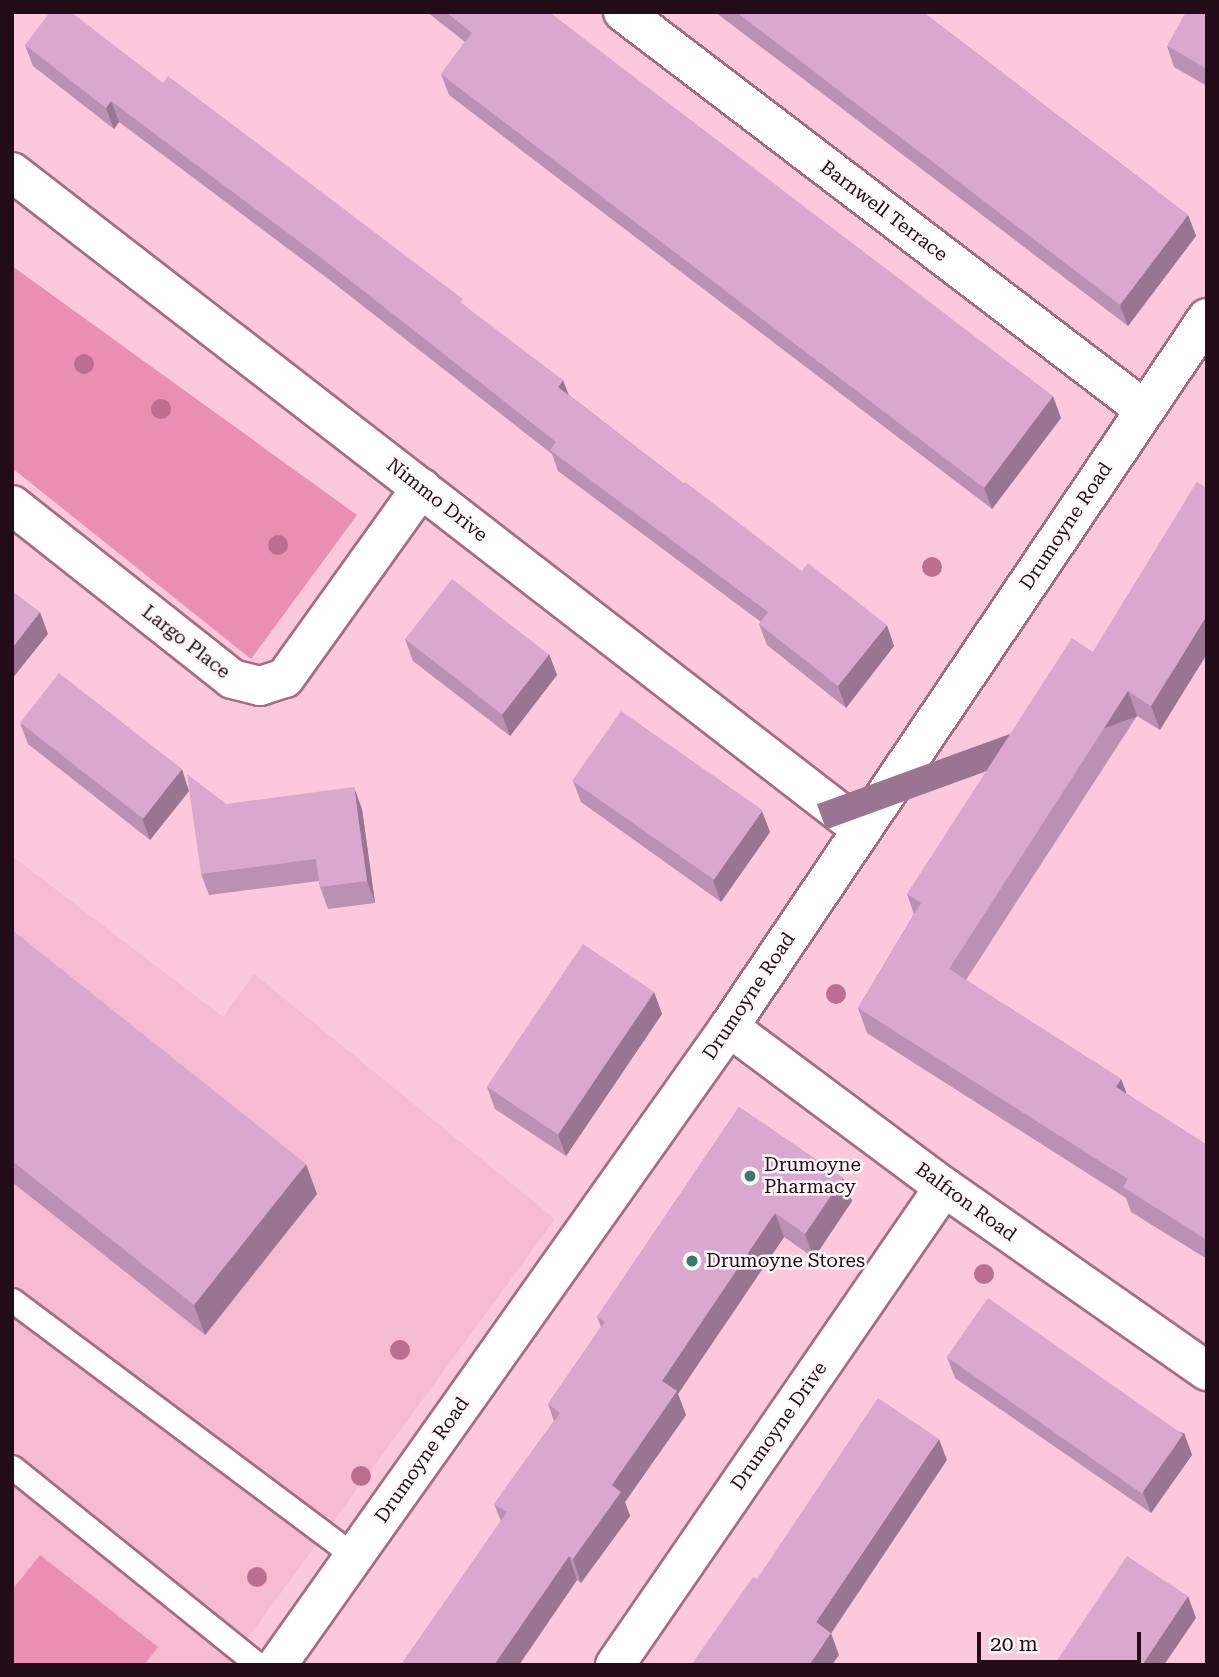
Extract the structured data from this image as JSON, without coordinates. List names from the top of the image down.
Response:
{
  "streets": {
    "street": [
      "Barnwell Terrace",
      "Nimmo Drive",
      "Drumoyne Road",
      "Largo Place",
      "Balfron Road",
      "Drumoyne Drive"
    ]
  },
  "crossings": [
    ["Barnwell Terrace", "Drumoyne Road"],
    ["Nimmo Drive", "Drumoyne Road"],
    ["Nimmo Drive", "Largo Place"],
    ["Drumoyne Road", "Balfron Road"],
    ["Balfron Road", "Drumoyne Drive"]
  ],
  "places": ["Drumoyne Pharmacy", "Drumoyne Stores"],
  "scale_bar": "20 m"
}
